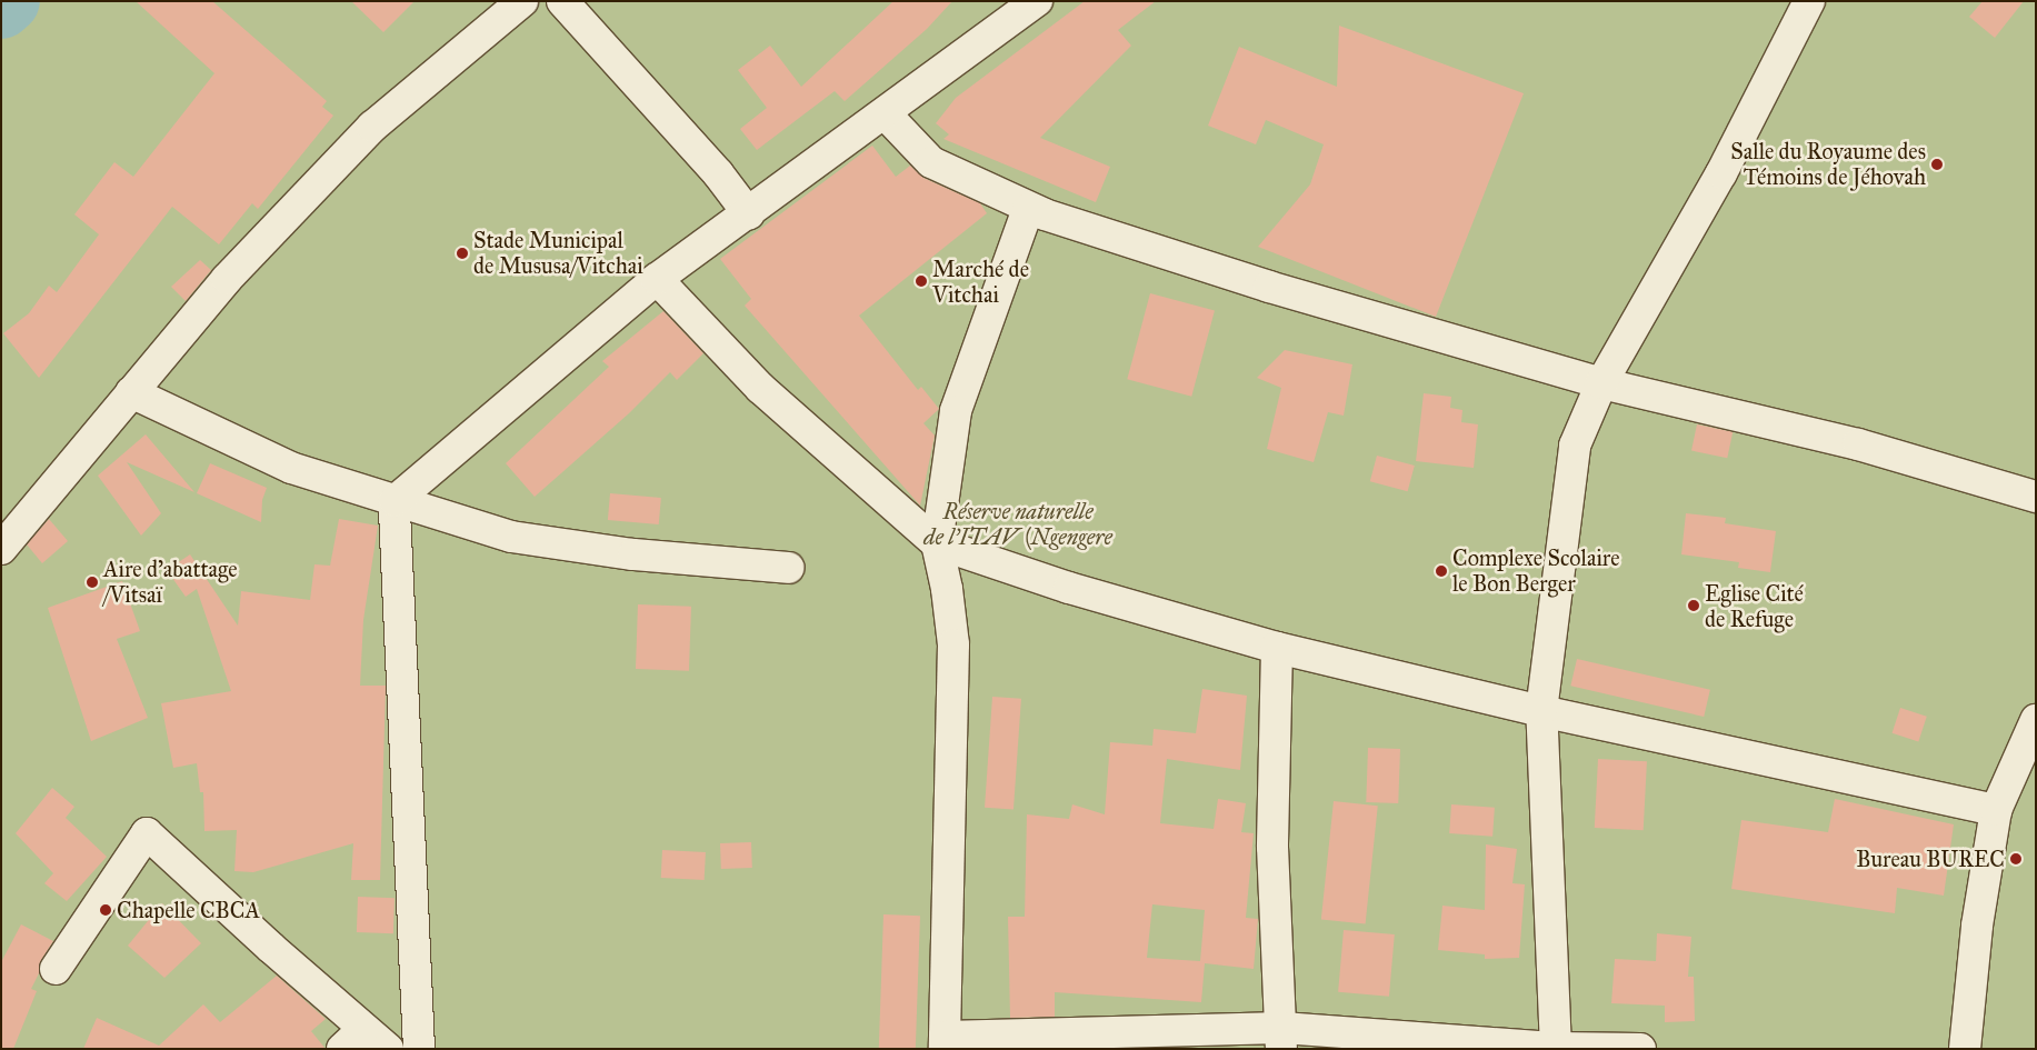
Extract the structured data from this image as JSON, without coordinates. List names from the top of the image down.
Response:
{
  "parks": ["Réserve naturelle de l'ITAV (Ngengere"],
  "places": [
    "Salle du Royaume des Témoins de Jéhovah",
    "Stade Municipal de Mususa/Vitchai",
    "Marché de Vitchai",
    "Complexe Scolaire le Bon Berger",
    "Aire d'abattage /Vitsaï",
    "Eglise Cité de Refuge",
    "Bureau BUREC",
    "Chapelle CBCA"
  ]
}
